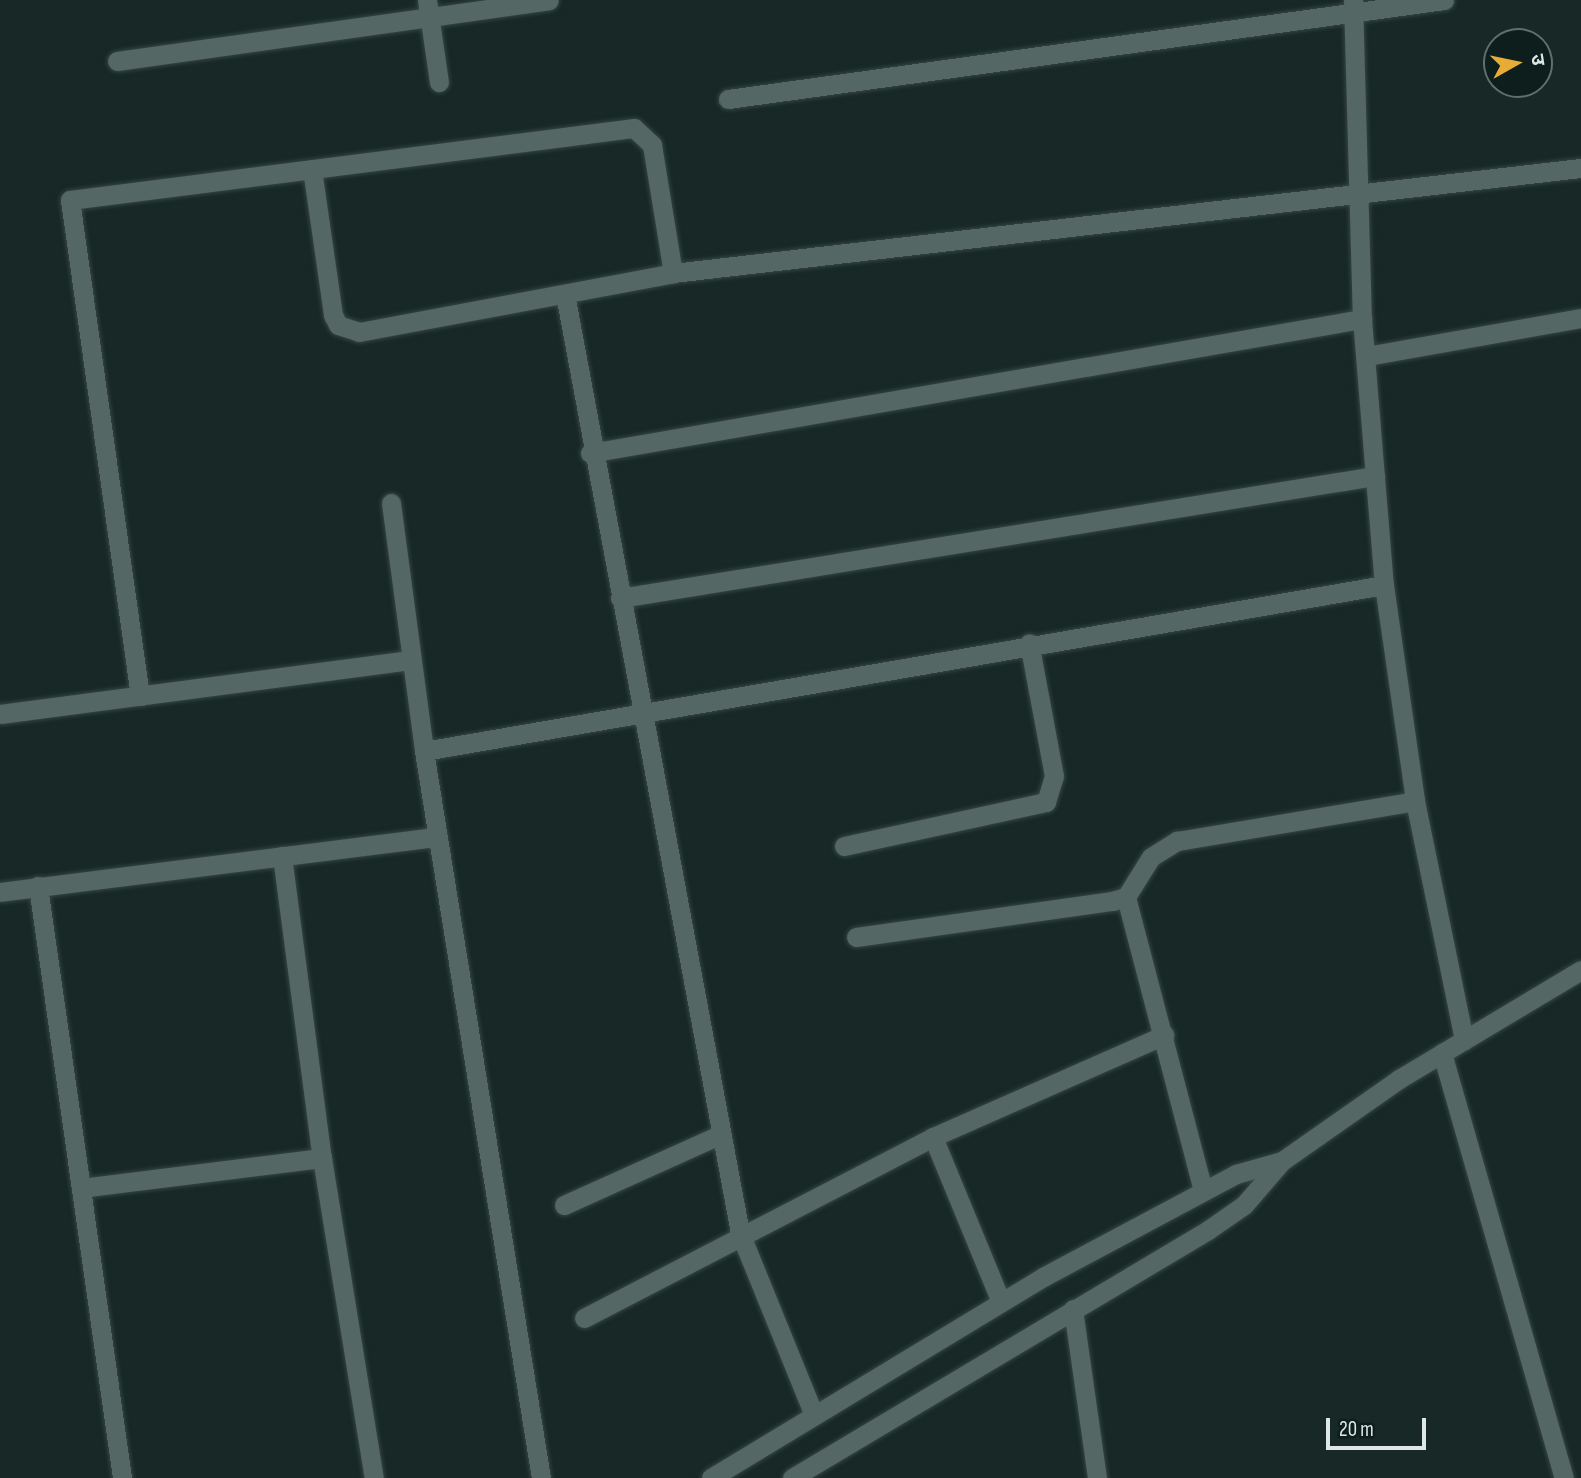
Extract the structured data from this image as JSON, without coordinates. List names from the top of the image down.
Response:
{
  "scale_bar": "20 m",
  "north": "right"
}
